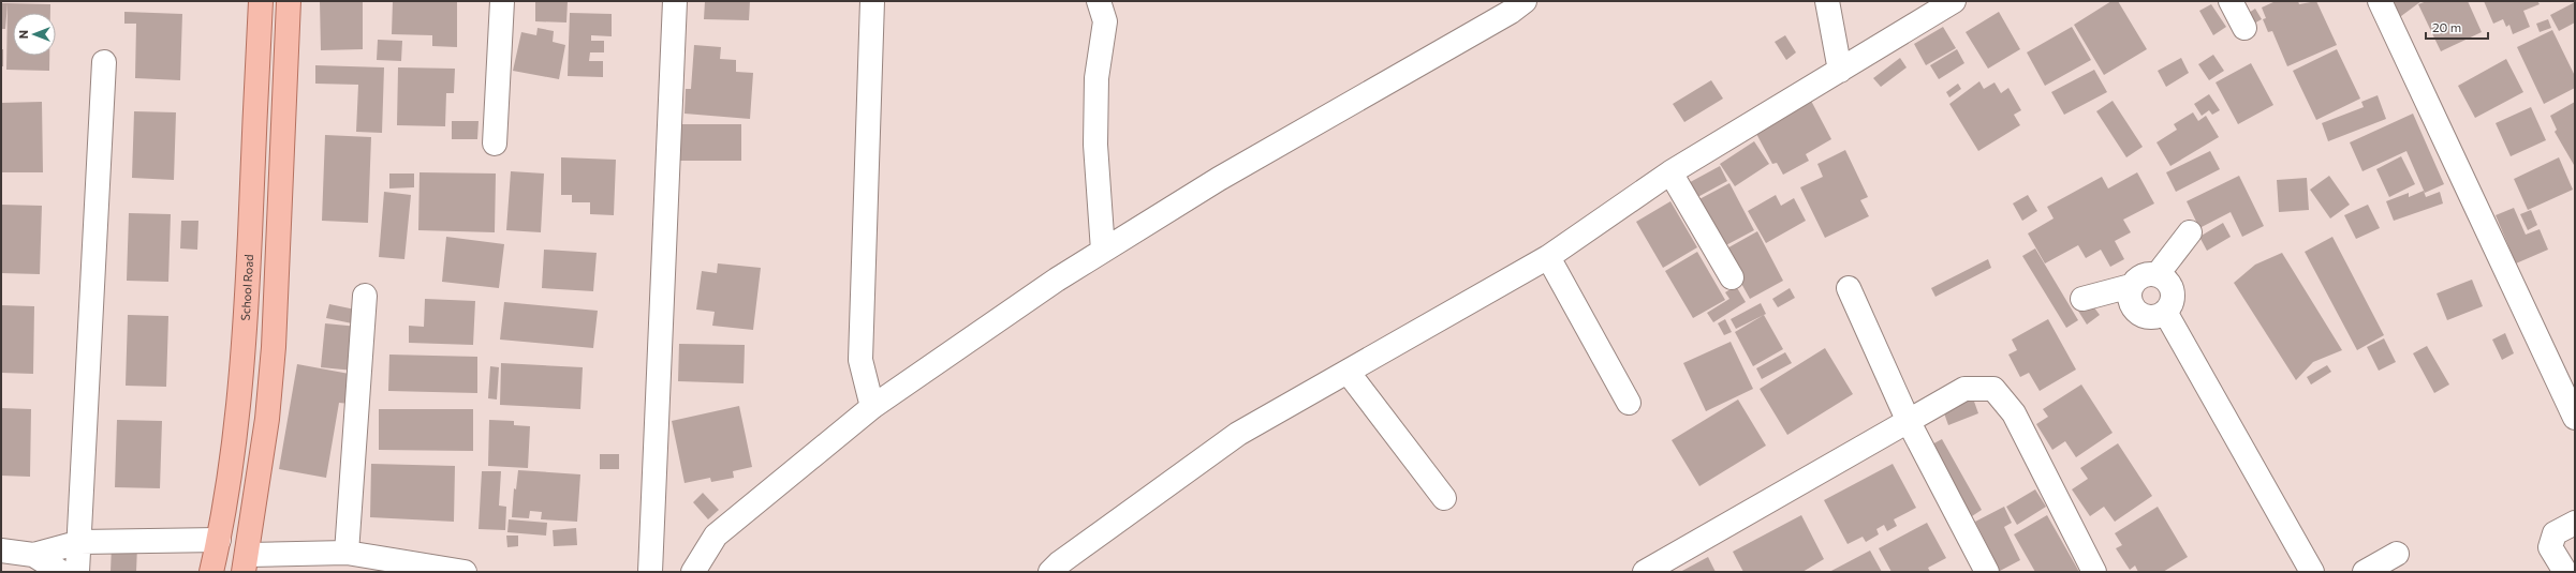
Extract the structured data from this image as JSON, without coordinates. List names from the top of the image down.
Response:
{
  "streets": {
    "main road": ["School Road"]
  },
  "scale_bar": "20 m",
  "north": "left"
}
